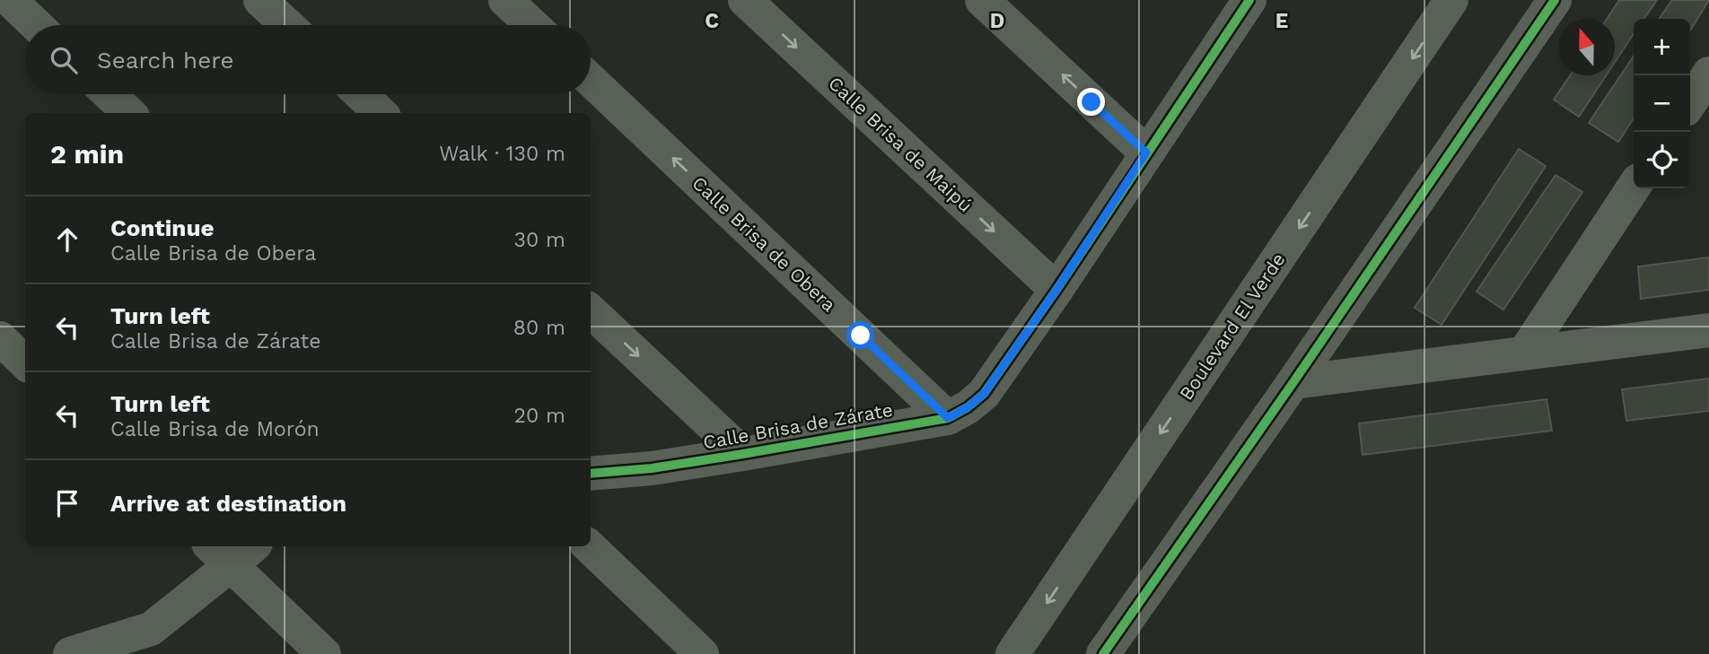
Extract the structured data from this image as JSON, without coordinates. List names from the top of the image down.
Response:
{
  "streets": {
    "street": [
      "Calle Brisa de Maipú",
      "Calle Brisa de Obera",
      "Boulevard El Verde",
      "Calle Brisa de Zárate"
    ]
  },
  "crossings": [
    ["Calle Brisa de Maipú", "Calle Brisa de Zárate"],
    ["Calle Brisa de Obera", "Calle Brisa de Zárate"]
  ],
  "north": "top",
  "page": {
    "map_buttons": ["+", "−"],
    "search": "Search here",
    "heading": ["2 min", "Walk · 130 m"],
    "list": [
      ["Continue", "Calle Brisa de Obera", "30 m"],
      ["Turn left", "Calle Brisa de Zárate", "80 m"],
      ["Turn left", "Calle Brisa de Morón", "20 m"],
      "Arrive at destination"
    ]
  },
  "grid": {
    "columns": ["C", "D", "E"]
  }
}
